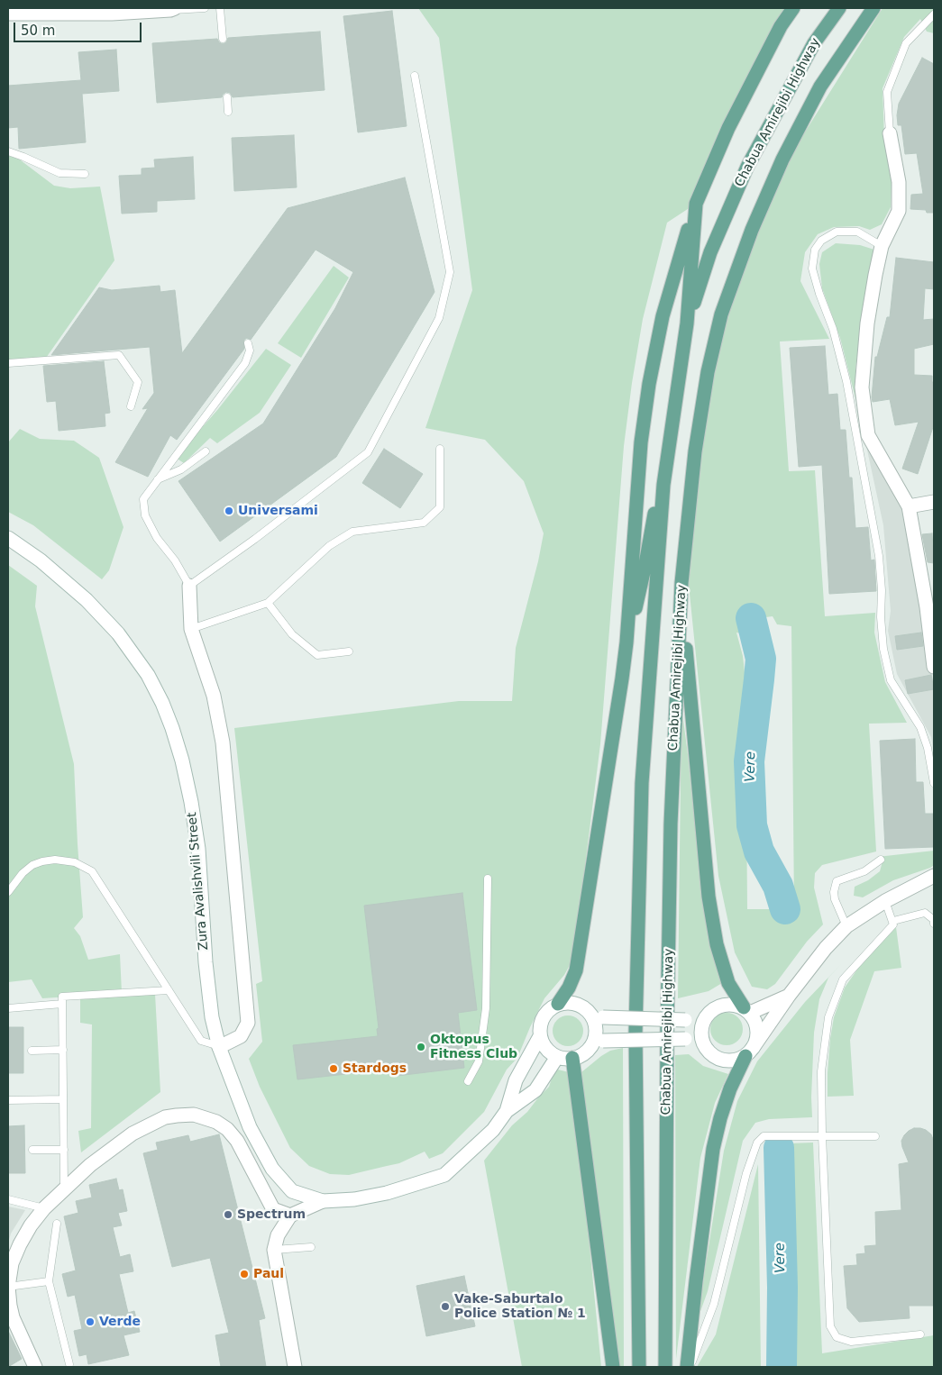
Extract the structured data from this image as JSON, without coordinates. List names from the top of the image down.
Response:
{
  "streets": {
    "main road": ["Chabua Amirejibi Highway"],
    "street": ["Zura Avalishvili Street"]
  },
  "water": ["Vere"],
  "places": [
    "Universami",
    "Oktopus Fitness Club",
    "Stardogs",
    "Spectrum",
    "Paul",
    "Vake-Saburtalo Police Station № 1",
    "Verde"
  ],
  "scale_bar": "50 m"
}
